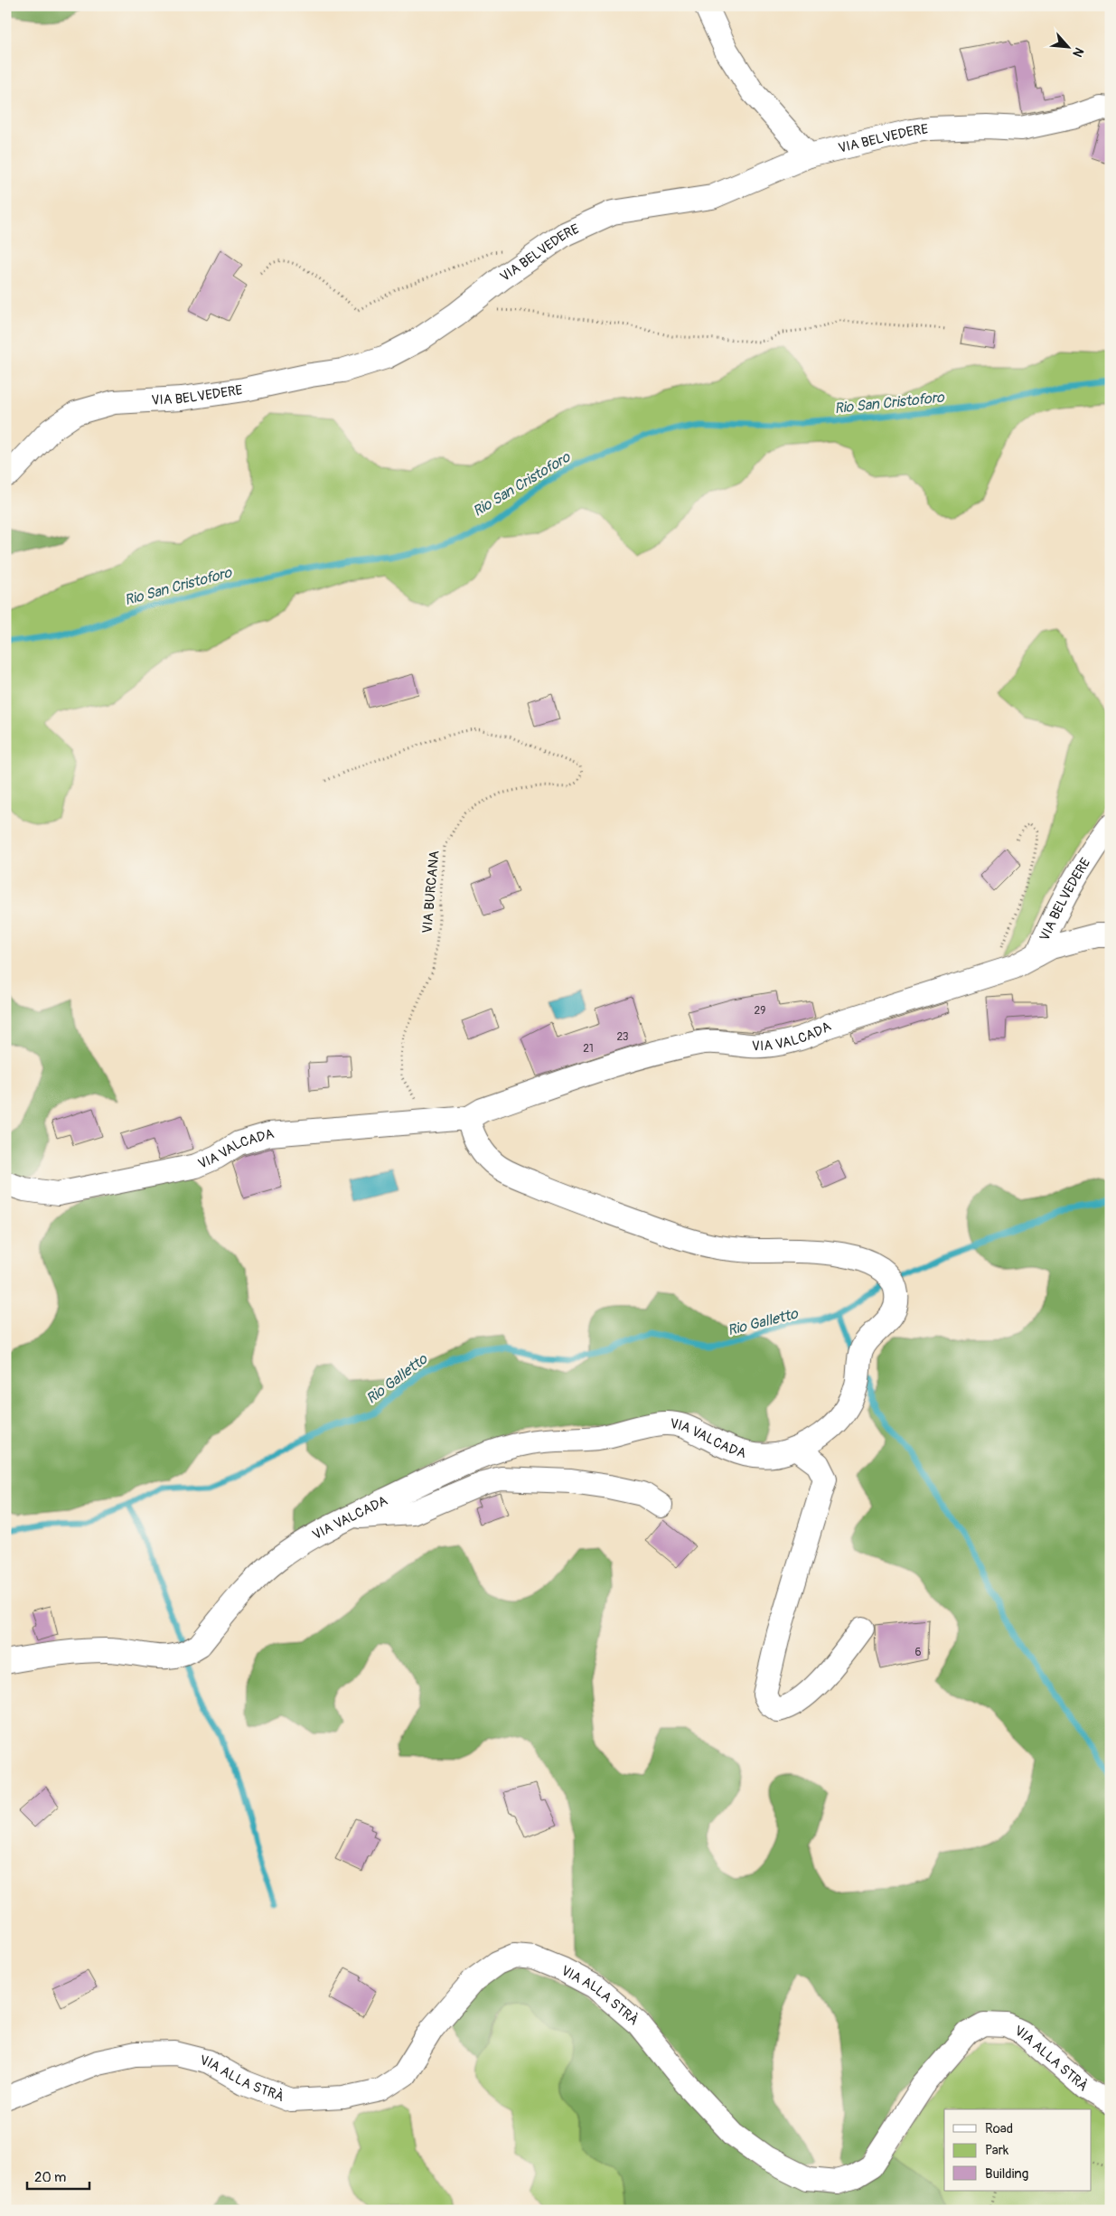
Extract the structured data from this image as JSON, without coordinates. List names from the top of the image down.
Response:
{
  "streets": {
    "street": ["VIA BELVEDERE", "VIA VALCADA", "VIA ALLA STRÀ"],
    "path": ["VIA BURCANA"]
  },
  "crossings": [
    ["VIA BELVEDERE", "VIA VALCADA"],
    ["VIA BURCANA", "VIA VALCADA"]
  ],
  "water": ["Rio San Cristoforo", "Rio Galletto"],
  "house_numbers": [
    "29",
    "23",
    "21",
    "6"
  ],
  "legend": ["Road", "Park", "Building"],
  "scale_bar": "20 m",
  "north": "bottom right"
}
